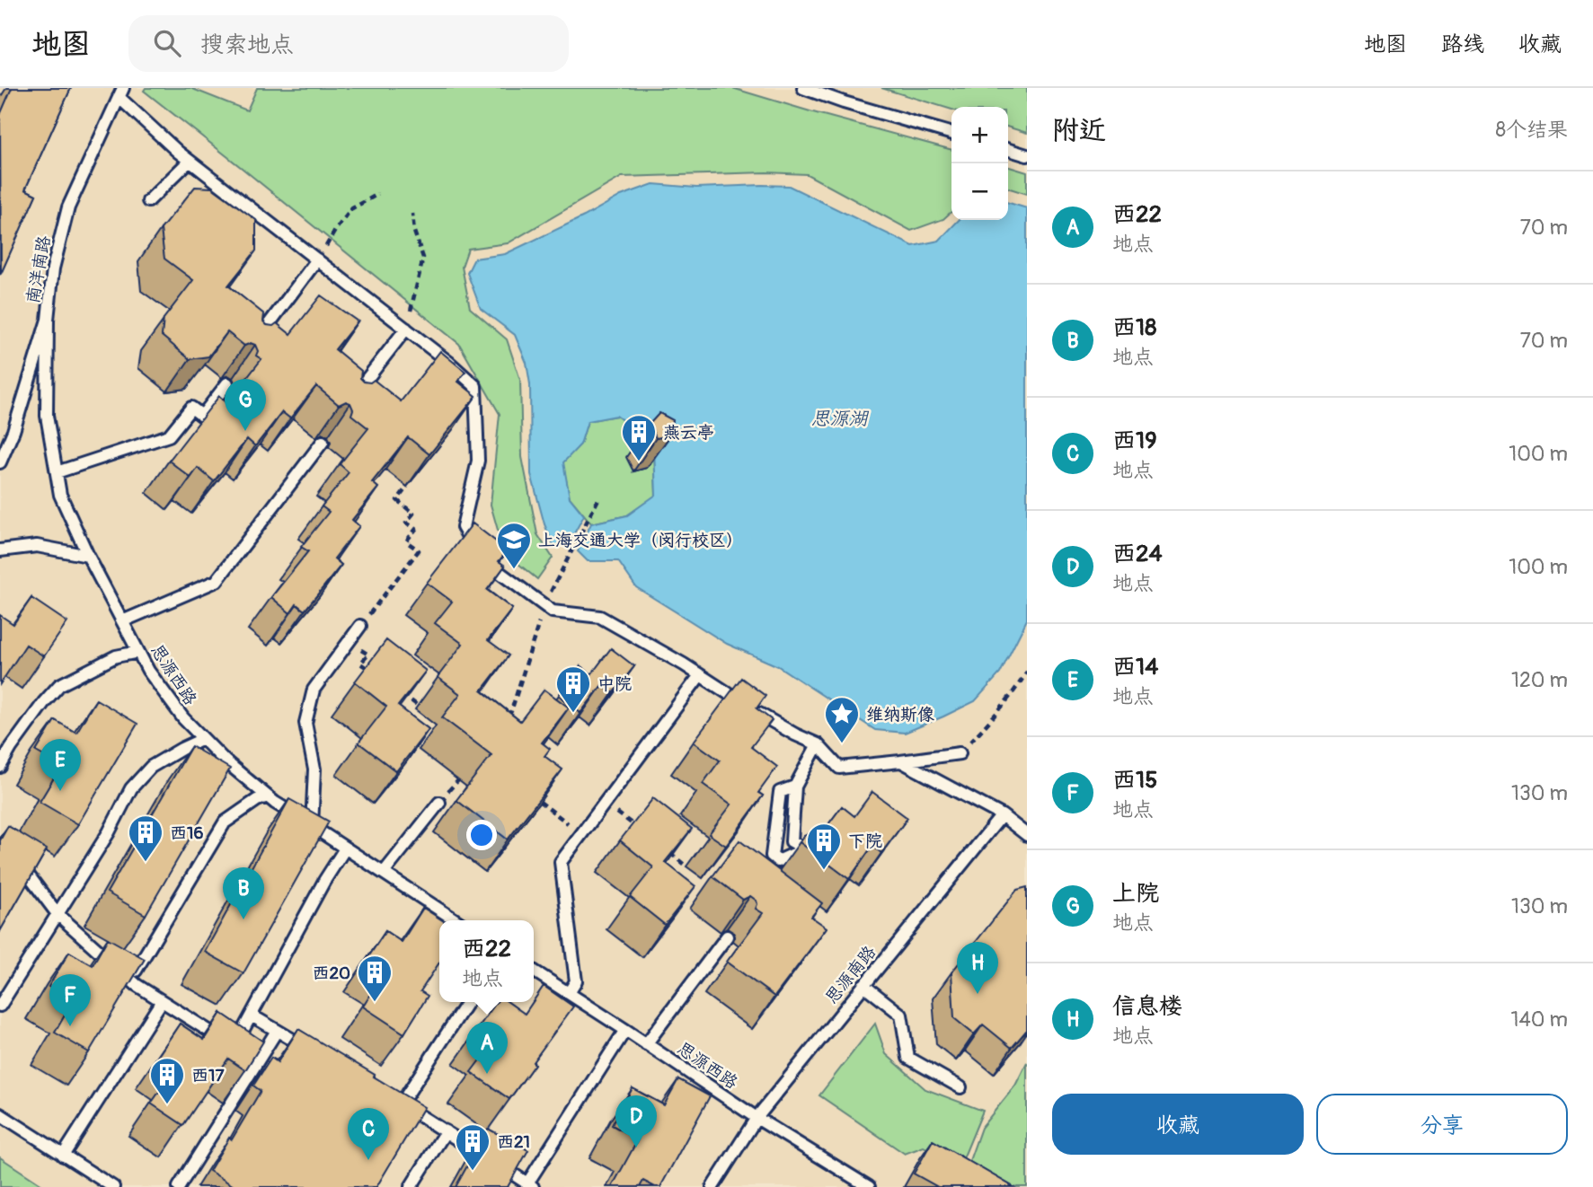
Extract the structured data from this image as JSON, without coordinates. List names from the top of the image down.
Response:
{
  "streets": {
    "lane": ["南洋南路", "思源西路", "思源南路"]
  },
  "crossings": [
    ["南洋南路", "思源西路"],
    ["思源西路", "思源南路"]
  ],
  "water": ["思源湖"],
  "places": {
    "building": [
      "燕云亭",
      "中院",
      "西16",
      "下院",
      "西20",
      "西17",
      "西21"
    ],
    "school or university": ["上海交通大学（闵行校区）"],
    "place": ["维纳斯像"]
  },
  "page": {
    "header": "地图",
    "search": "搜索地点",
    "nav": ["地图", "路线", "收藏"],
    "heading": ["附近", "8个结果"],
    "map_buttons": ["+", "−"],
    "list": [
      {
        "mark": "A",
        "name": "西22",
        "note": "地点",
        "value": "70 m"
      },
      {
        "mark": "B",
        "name": "西18",
        "note": "地点",
        "value": "70 m"
      },
      {
        "mark": "C",
        "name": "西19",
        "note": "地点",
        "value": "100 m"
      },
      {
        "mark": "D",
        "name": "西24",
        "note": "地点",
        "value": "100 m"
      },
      {
        "mark": "E",
        "name": "西14",
        "note": "地点",
        "value": "120 m"
      },
      {
        "mark": "F",
        "name": "西15",
        "note": "地点",
        "value": "130 m"
      },
      {
        "mark": "G",
        "name": "上院",
        "note": "地点",
        "value": "130 m"
      },
      {
        "mark": "H",
        "name": "信息楼",
        "note": "地点",
        "value": "140 m"
      }
    ],
    "pins": [
      "G",
      "E",
      "B",
      "H",
      "F",
      "A",
      "D",
      "C"
    ],
    "popup": ["西22", "地点"],
    "buttons": ["收藏", "分享"]
  }
}
